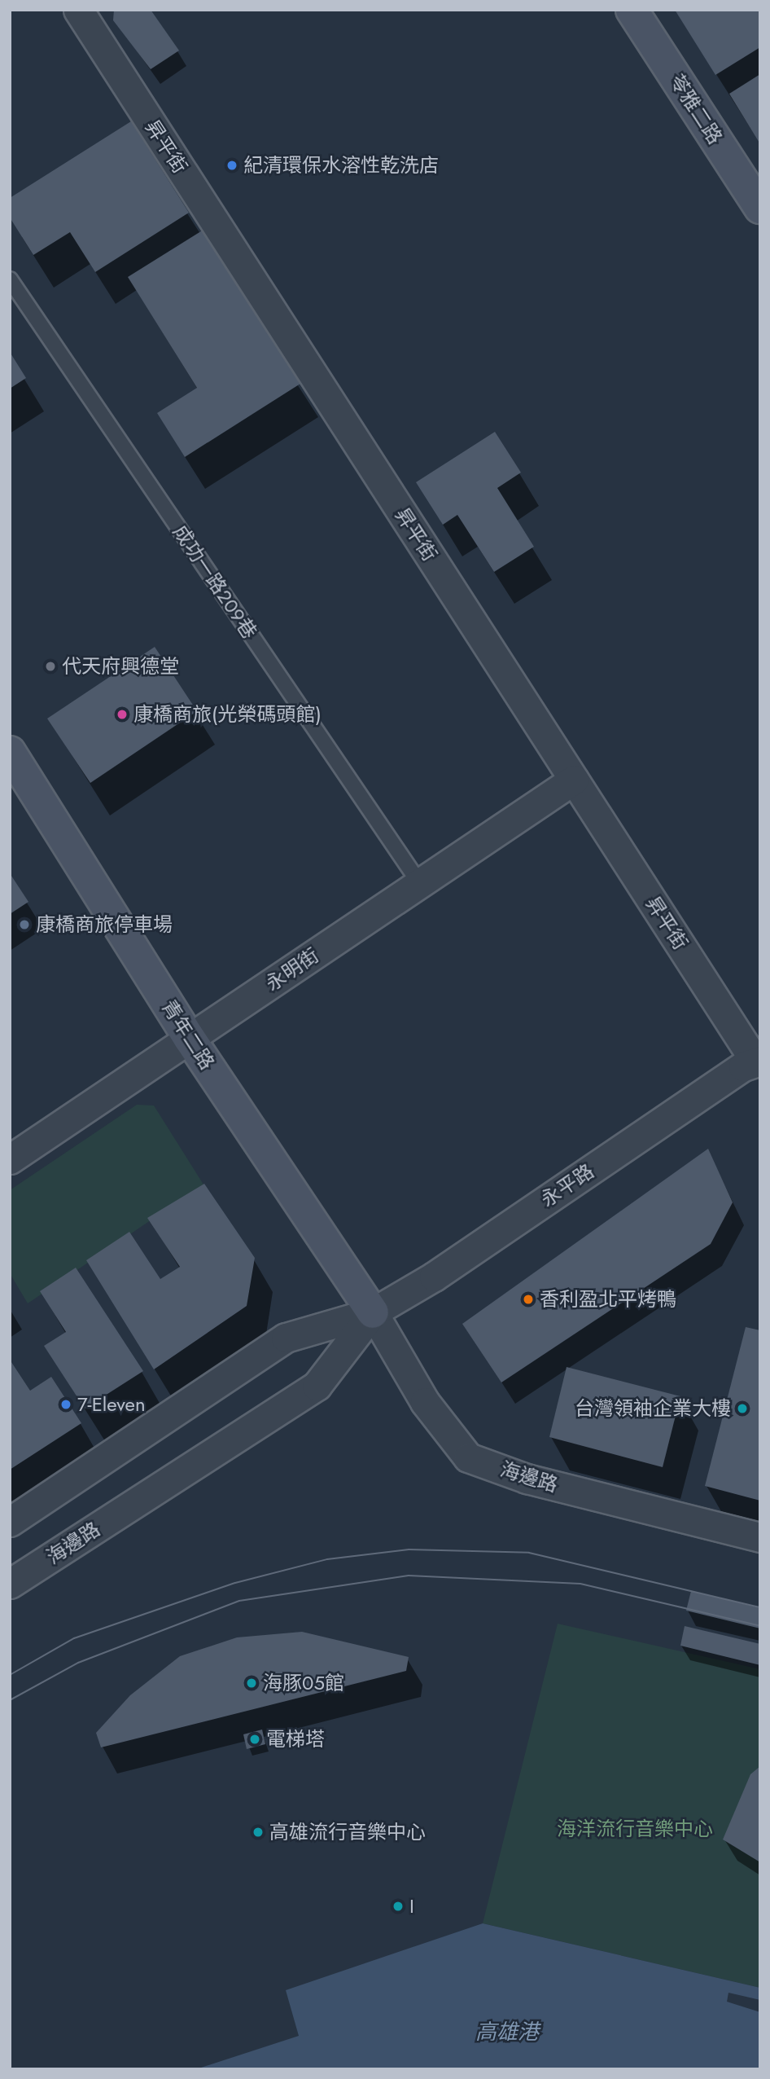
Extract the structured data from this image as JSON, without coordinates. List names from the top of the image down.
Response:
{
  "streets": {
    "street": [
      "苓雅二路",
      "昇平街",
      "永明街",
      "青年二路",
      "永平路",
      "海邊路"
    ],
    "lane": ["成功一路209巷"]
  },
  "crossings": [
    ["昇平街", "永明街"],
    ["昇平街", "永平路"],
    ["成功一路209巷", "永明街"],
    ["永明街", "青年二路"],
    ["青年二路", "永平路"],
    ["青年二路", "海邊路"],
    ["永平路", "海邊路"]
  ],
  "water": ["高雄港"],
  "parks": ["海洋流行音樂中心"],
  "places": [
    "紀清環保水溶性乾洗店",
    "代天府興德堂",
    "康橋商旅(光榮碼頭館)",
    "康橋商旅停車場",
    "香利盈北平烤鴨",
    "7-Eleven",
    "台灣領袖企業大樓",
    "海豚05館",
    "電梯塔",
    "高雄流行音樂中心",
    "I"
  ]
}
